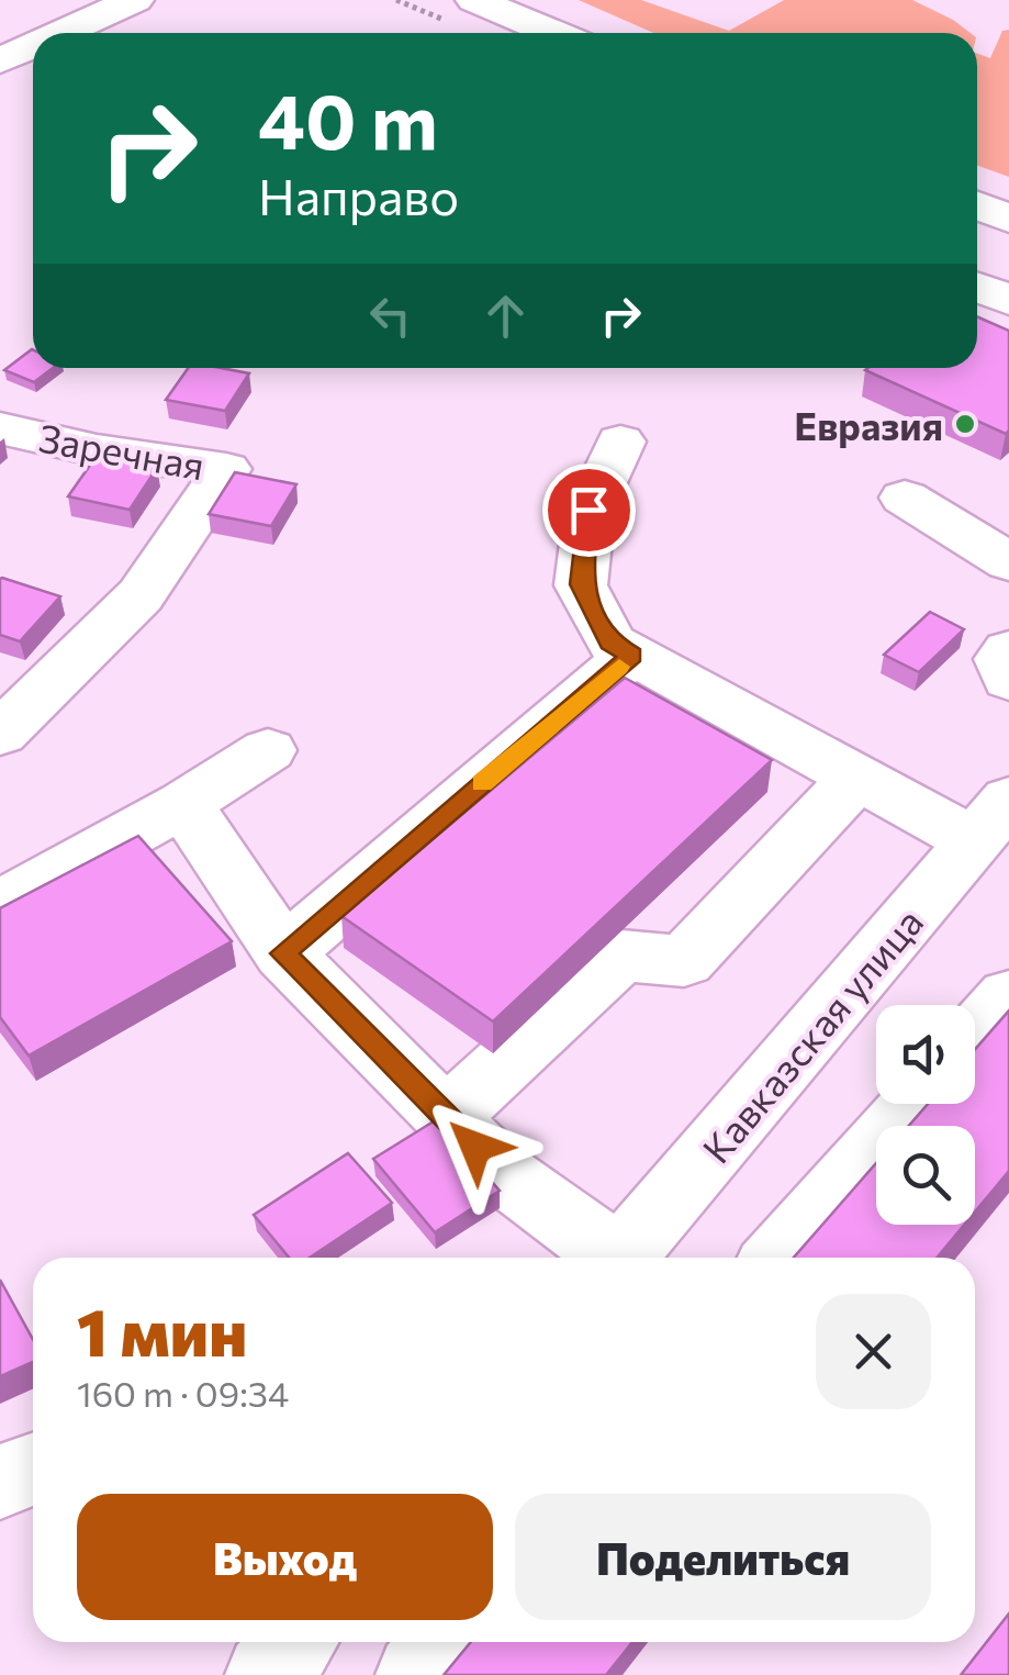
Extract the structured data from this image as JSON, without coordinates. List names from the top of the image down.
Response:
{
  "streets": {
    "street": ["Заречная", "Кавказская улица"]
  },
  "places": ["Евразия"],
  "page": {
    "turn": ["40 m", "Направо"],
    "heading": ["1 мин", "160 m · 09:34"],
    "buttons": ["Выход", "Поделиться"]
  }
}
